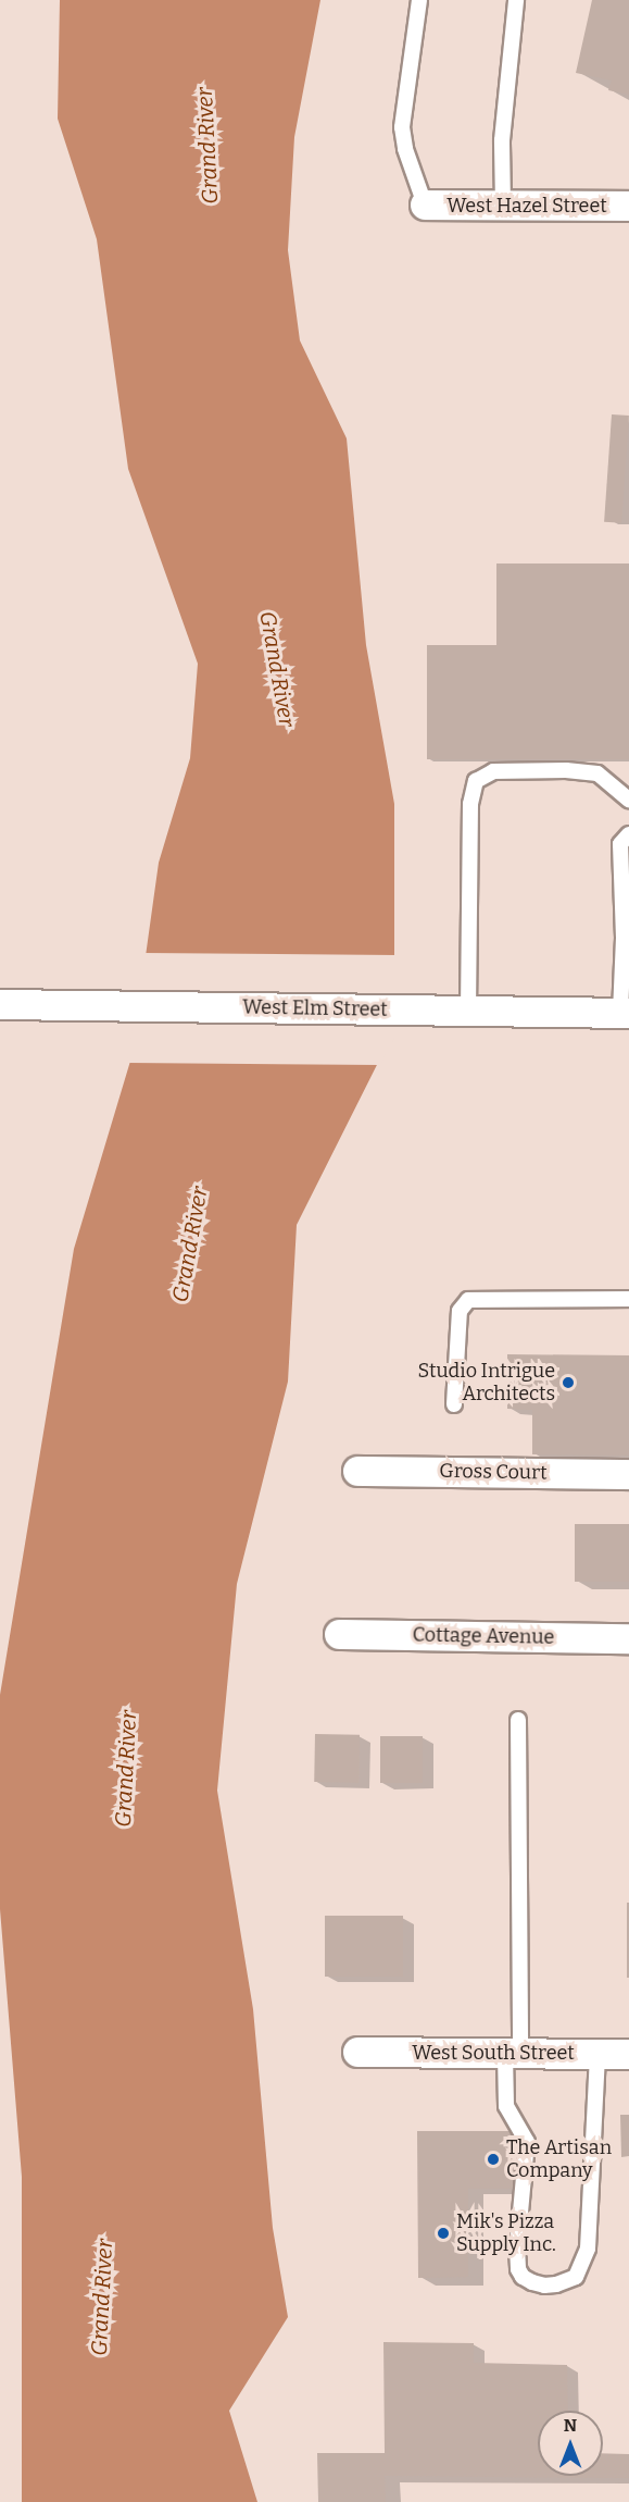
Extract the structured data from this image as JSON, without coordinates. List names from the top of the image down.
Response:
{
  "streets": {
    "street": [
      "West Hazel Street",
      "West Elm Street",
      "Gross Court",
      "Cottage Avenue",
      "West South Street"
    ]
  },
  "water": ["Grand River"],
  "places": ["Studio Intrigue Architects", "The Artisan Company", "Mik's Pizza Supply Inc."],
  "north": "top"
}
